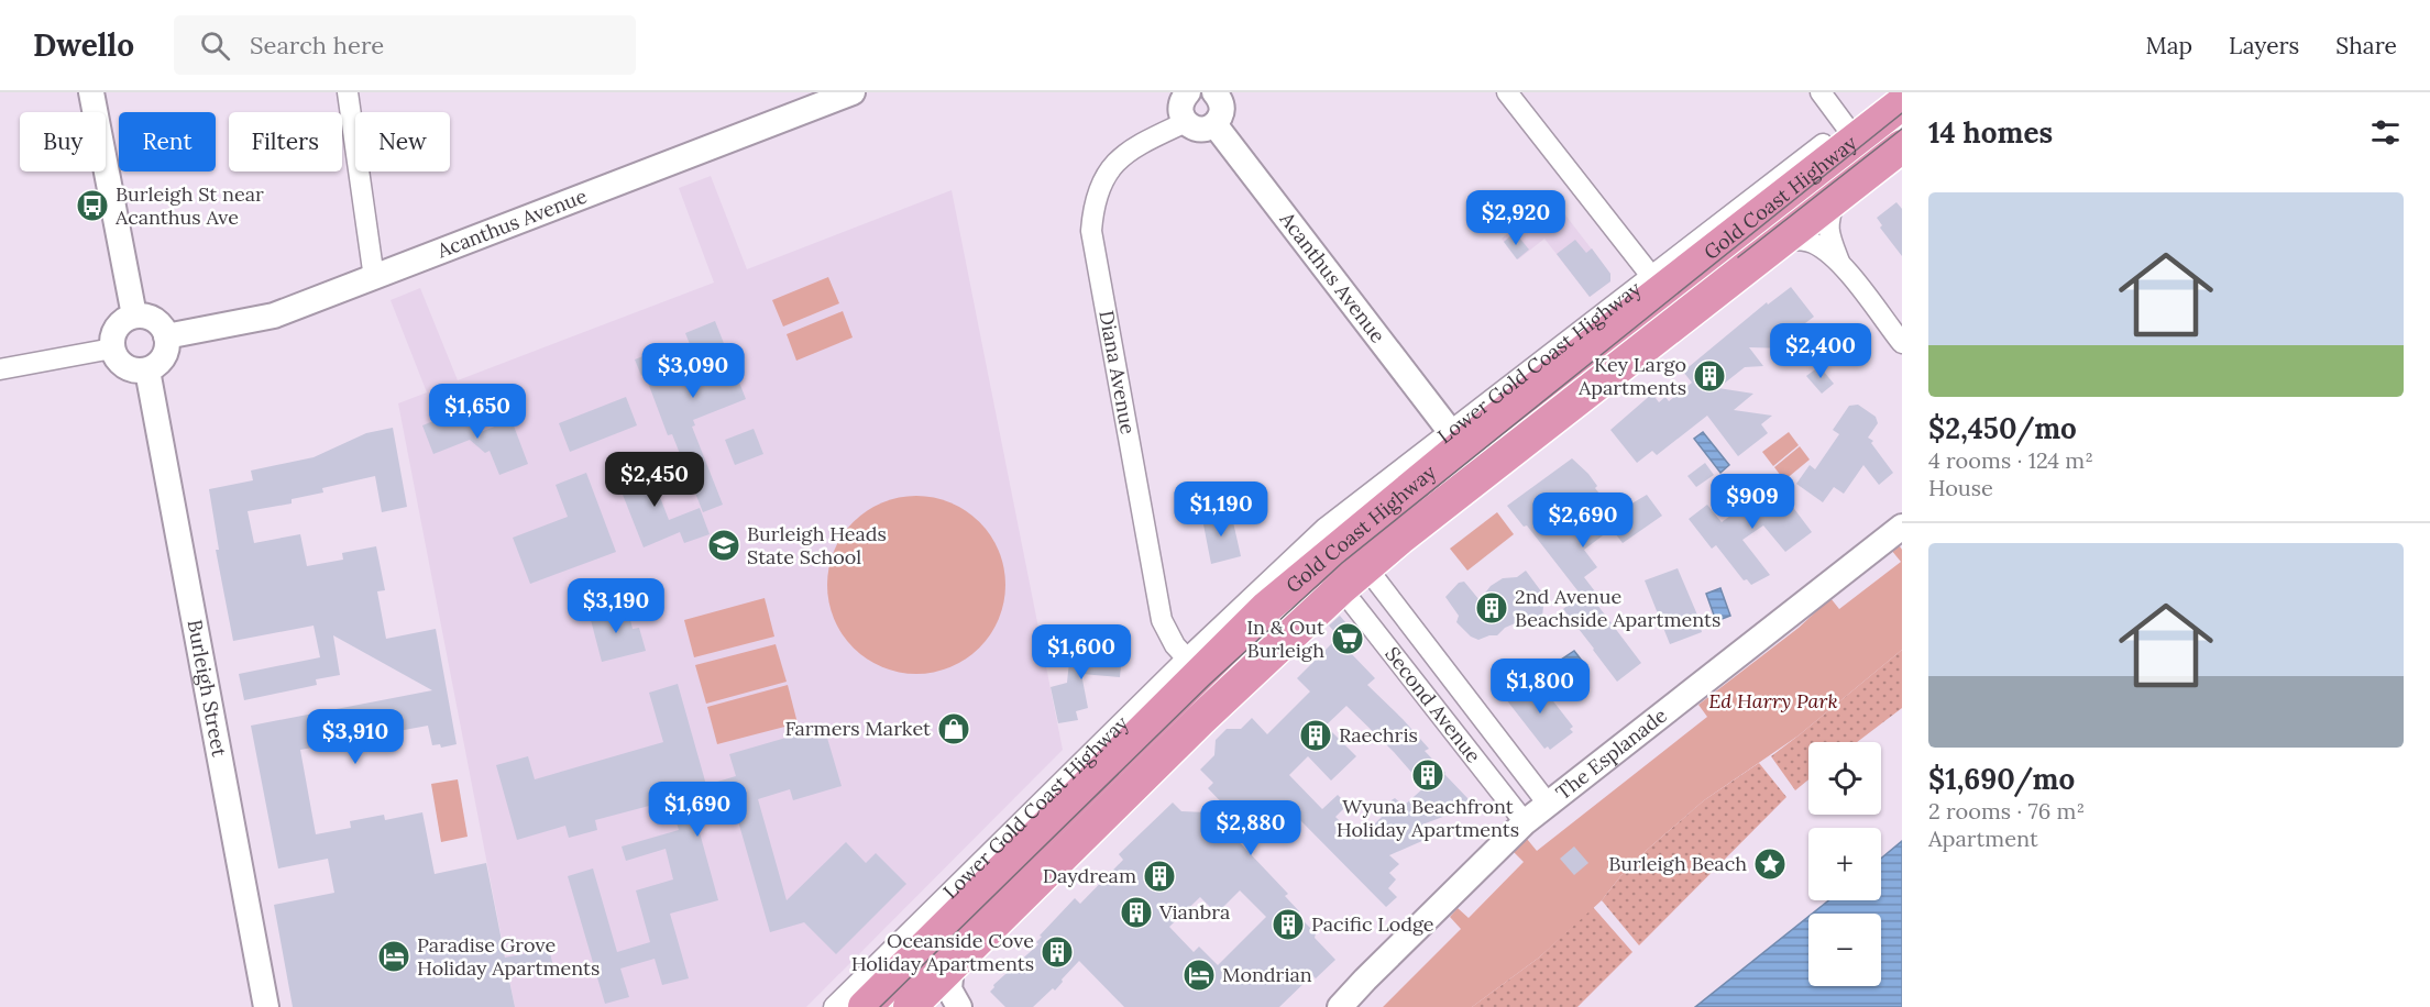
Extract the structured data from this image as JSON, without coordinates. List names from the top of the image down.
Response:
{
  "streets": {
    "highway": ["Gold Coast Highway"],
    "street": [
      "Acanthus Avenue",
      "Lower Gold Coast Highway",
      "Diana Avenue",
      "Burleigh Street",
      "Second Avenue",
      "The Esplanade"
    ]
  },
  "crossings": [
    ["Gold Coast Highway", "Second Avenue"],
    ["Acanthus Avenue", "Lower Gold Coast Highway"],
    ["Acanthus Avenue", "Burleigh Street"],
    ["Lower Gold Coast Highway", "Diana Avenue"],
    ["Second Avenue", "The Esplanade"]
  ],
  "parks": ["Ed Harry Park"],
  "places": {
    "bus stop": ["Burleigh St near Acanthus Ave"],
    "building": [
      "Key Largo Apartments",
      "2nd Avenue Beachside Apartments",
      "Raechris",
      "Wyuna Beachfront Holiday Apartments",
      "Daydream",
      "Vianbra",
      "Pacific Lodge",
      "Oceanside Cove Holiday Apartments"
    ],
    "school or university": ["Burleigh Heads State School"],
    "supermarket": ["In & Out Burleigh"],
    "shop": ["Farmers Market"],
    "place": ["Burleigh Beach"],
    "hotel": ["Paradise Grove Holiday Apartments", "Mondrian"]
  },
  "page": {
    "header": "Dwello",
    "search": "Search here",
    "nav": ["Map", "Layers", "Share"],
    "heading": "14 homes",
    "chip": [
      "Buy",
      "Rent",
      "Filters",
      "New"
    ],
    "list": [
      {
        "name": "$2,450/mo",
        "note": "4 rooms · 124 m² · House"
      },
      {
        "name": "$1,690/mo",
        "note": "2 rooms · 76 m² · Apartment"
      }
    ],
    "price": [
      "$2,920",
      "$2,400",
      "$3,090",
      "$1,650",
      "$2,450",
      "$909",
      "$1,190",
      "$2,690",
      "$3,190",
      "$1,600",
      "$1,800",
      "$3,910",
      "$1,690",
      "$2,880"
    ],
    "map_buttons": ["+", "−"]
  }
}
